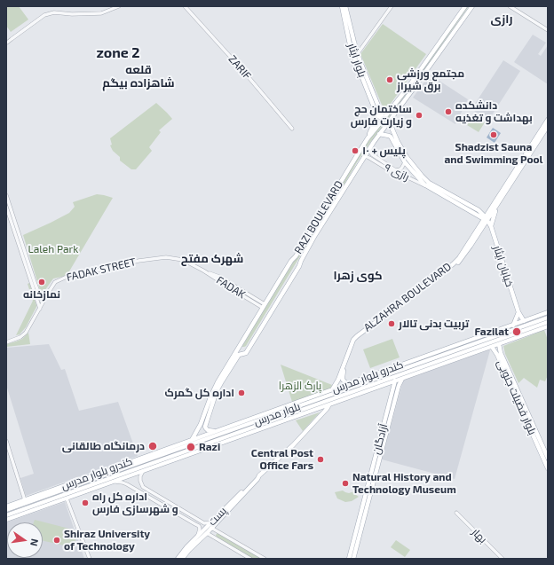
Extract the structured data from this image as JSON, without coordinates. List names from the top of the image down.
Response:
{
  "streets": {
    "main road": [
      "بلوار ایثار",
      "RAZI BOULEVARD",
      "خیابان ایثار",
      "ALZAHRA BOULEVARD",
      "کندرو بلوار مدرس",
      "بلوار فضیلت جنوبی",
      "بلوار مدرس",
      "آزادگان",
      "پست"
    ],
    "street": [
      "ZARIF",
      "رازی ۹",
      "FADAK STREET",
      "FADAK",
      "بهار"
    ]
  },
  "crossings": [
    ["رازی ۹", "RAZI BOULEVARD"],
    ["RAZI BOULEVARD", "FADAK"],
    ["RAZI BOULEVARD", "کندرو بلوار مدرس"],
    ["خیابان ایثار", "ALZAHRA BOULEVARD"],
    ["خیابان ایثار", "کندرو بلوار مدرس"],
    ["FADAK STREET", "FADAK"],
    ["ALZAHRA BOULEVARD", "کندرو بلوار مدرس"],
    ["کندرو بلوار مدرس", "بلوار فضیلت جنوبی"],
    ["کندرو بلوار مدرس", "بلوار مدرس"],
    ["کندرو بلوار مدرس", "آزادگان"],
    ["کندرو بلوار مدرس", "پست"]
  ],
  "districts": [
    "رازی",
    "zone 2",
    "قلعه شاهزاده بیگم",
    "شهرک مفتح",
    "کوی زهرا"
  ],
  "parks": ["Laleh Park", "پارک الزهرا"],
  "places": [
    "مجتمع ورزشی برق شیراز",
    "دانشکده بهداشت و تغذیه",
    "ساختمان حج و زیارت فارس",
    "Shadzist Sauna and Swimming Pool",
    "پلیس + ۱۰",
    "نمازخانه",
    "تربیت بدنی تالار",
    "Fazilat",
    "اداره کل گمرک",
    "درمانگاه طالقانی",
    "Razi",
    "Central Post Office Fars",
    "Natural History and Technology Museum",
    "اداره کل راه و شهرسازی فارس",
    "Shiraz University of Technology"
  ],
  "north": "right"
}
